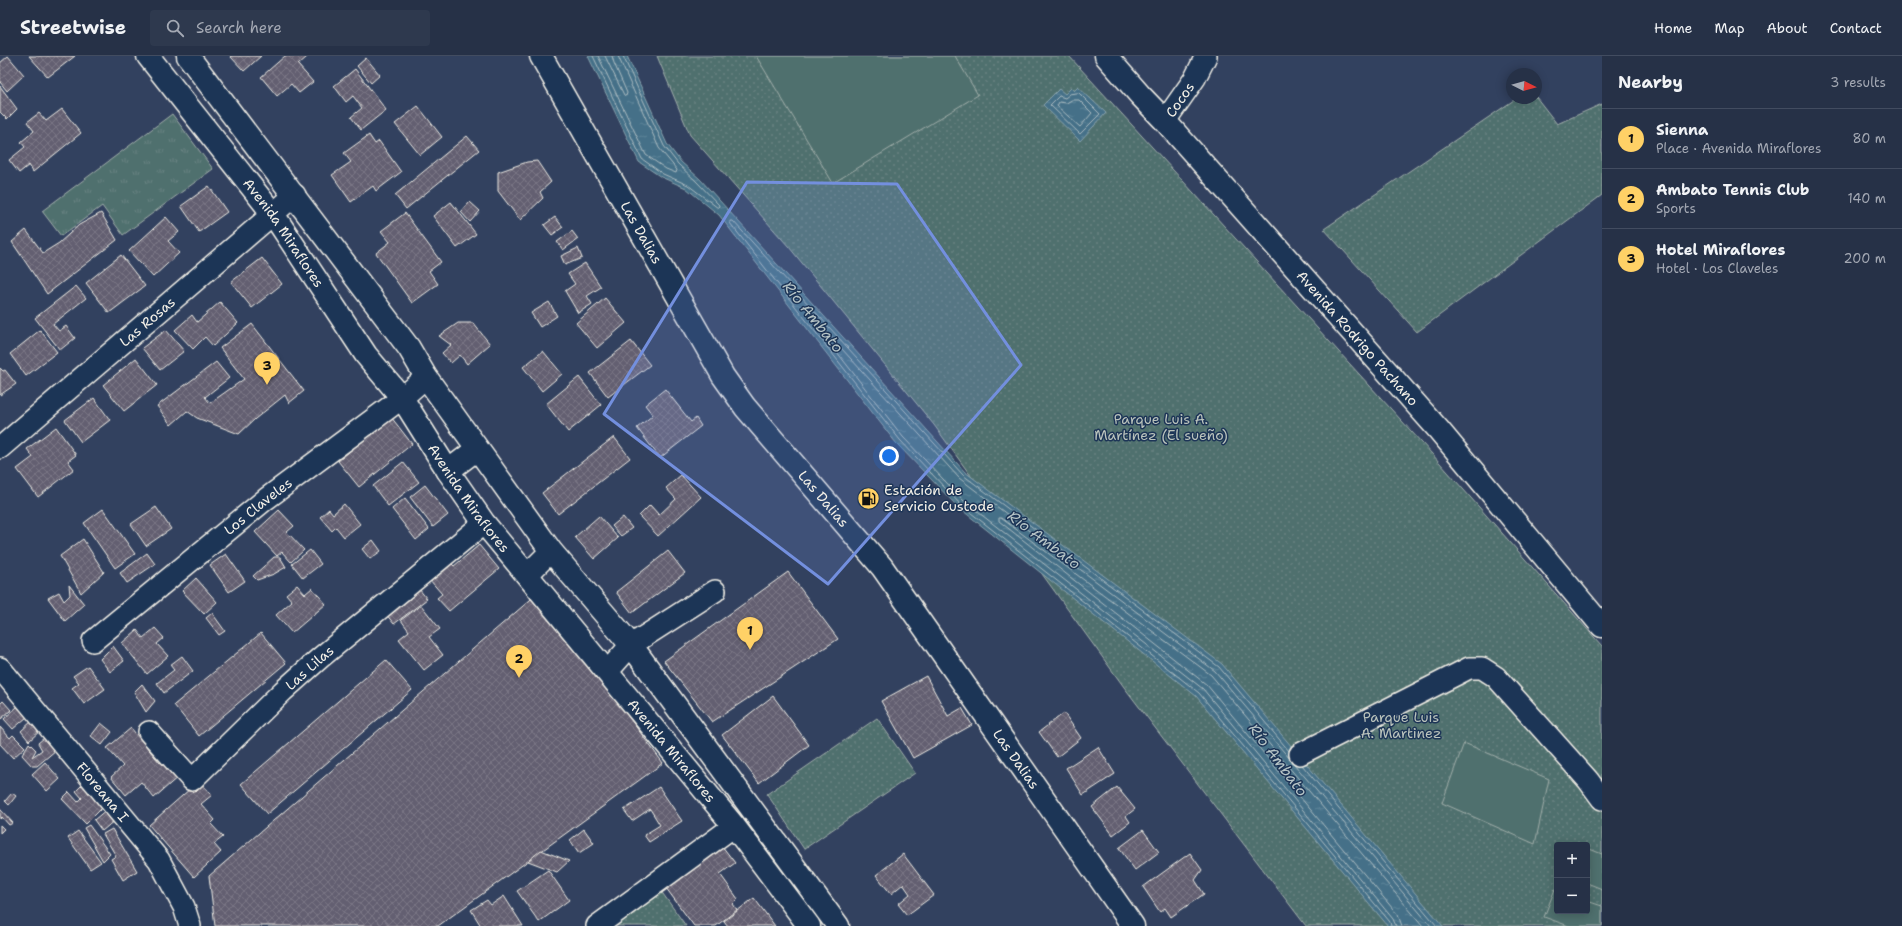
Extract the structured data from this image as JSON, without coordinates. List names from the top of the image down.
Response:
{
  "streets": {
    "main road": ["Avenida Miraflores", "Las Dalias", "Avenida Rodrigo Pachano"],
    "street": [
      "Cocos",
      "Las Rosas",
      "Los Claveles",
      "Las Lilas",
      "Floreana I"
    ]
  },
  "crossings": [
    ["Cocos", "Avenida Rodrigo Pachano"],
    ["Avenida Miraflores", "Las Rosas"],
    ["Avenida Miraflores", "Los Claveles"],
    ["Avenida Miraflores", "Las Lilas"]
  ],
  "water": ["Río Ambato"],
  "parks": ["Parque Luis A. Martínez (El sueño)", "Parque Luis A. Martinez"],
  "places": {
    "fuel station": ["Estación de Servicio Custode"]
  },
  "north": "right",
  "page": {
    "header": "Streetwise",
    "search": "Search here",
    "nav": [
      "Home",
      "Map",
      "About",
      "Contact"
    ],
    "heading": ["Nearby", "3 results"],
    "list": [
      {
        "mark": "1",
        "name": "Sienna",
        "note": "Place · Avenida Miraflores",
        "value": "80 m"
      },
      {
        "mark": "2",
        "name": "Ambato Tennis Club",
        "note": "Sports",
        "value": "140 m"
      },
      {
        "mark": "3",
        "name": "Hotel Miraflores",
        "note": "Hotel · Los Claveles",
        "value": "200 m"
      }
    ],
    "pins": ["3", "1", "2"],
    "map_buttons": ["+", "−"]
  }
}
